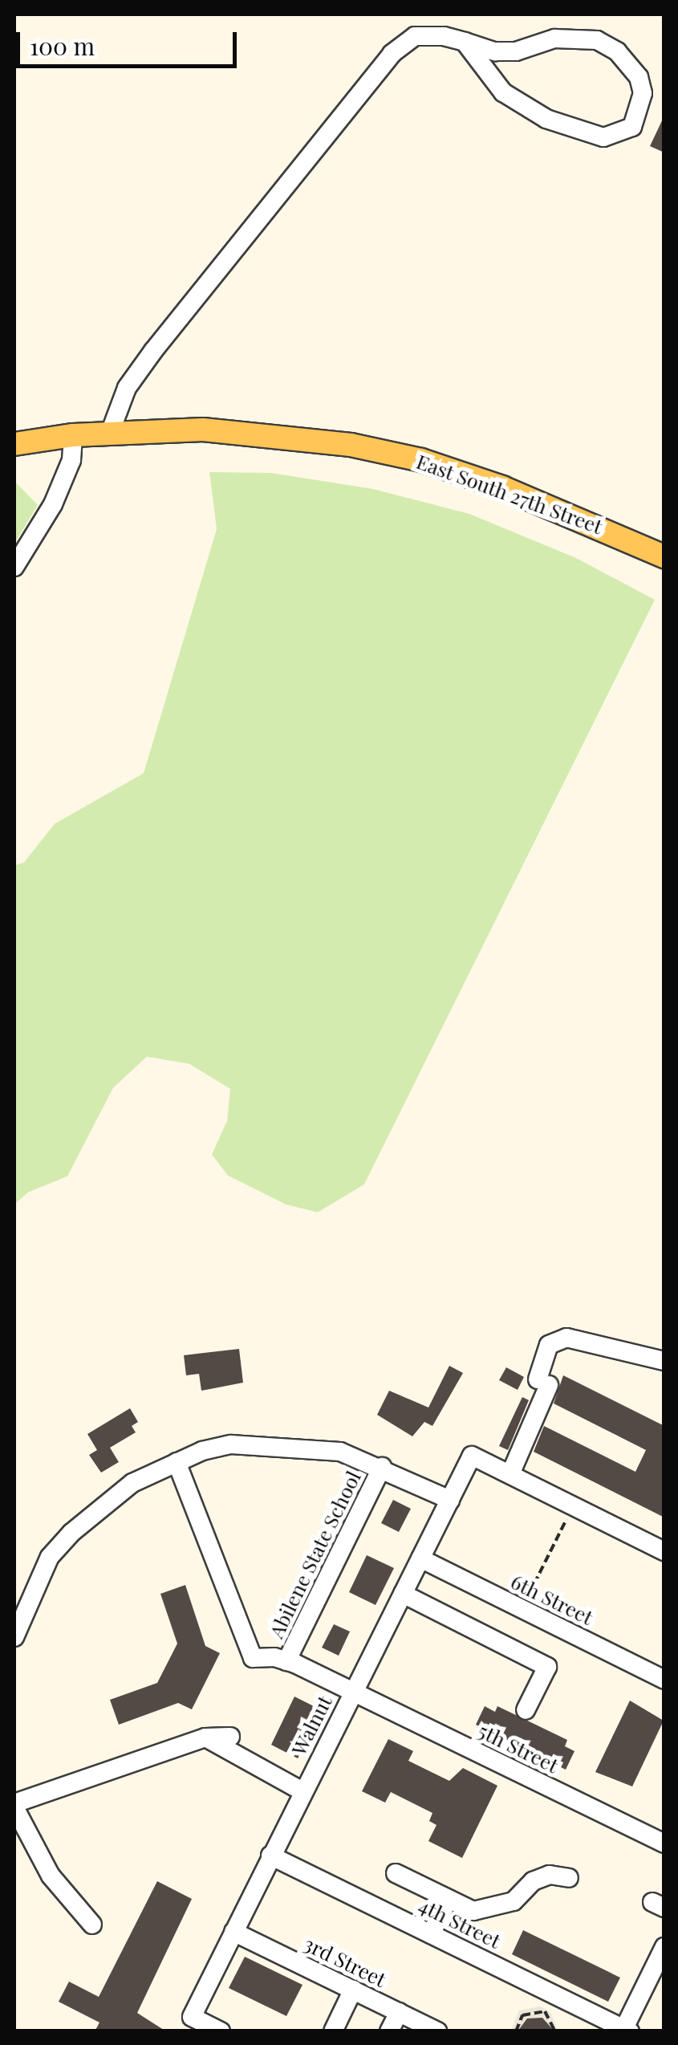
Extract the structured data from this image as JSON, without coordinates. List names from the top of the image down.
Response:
{
  "streets": {
    "main road": ["East South 27th Street"],
    "street": [
      "Abilene State School",
      "6th Street",
      "Walnut",
      "5th Street",
      "4th Street",
      "3rd Street"
    ]
  },
  "crossings": [
    ["Abilene State School", "Walnut"],
    ["Abilene State School", "5th Street"],
    ["6th Street", "Walnut"],
    ["Walnut", "5th Street"],
    ["Walnut", "4th Street"],
    ["Walnut", "3rd Street"]
  ],
  "scale_bar": "100 m"
}
